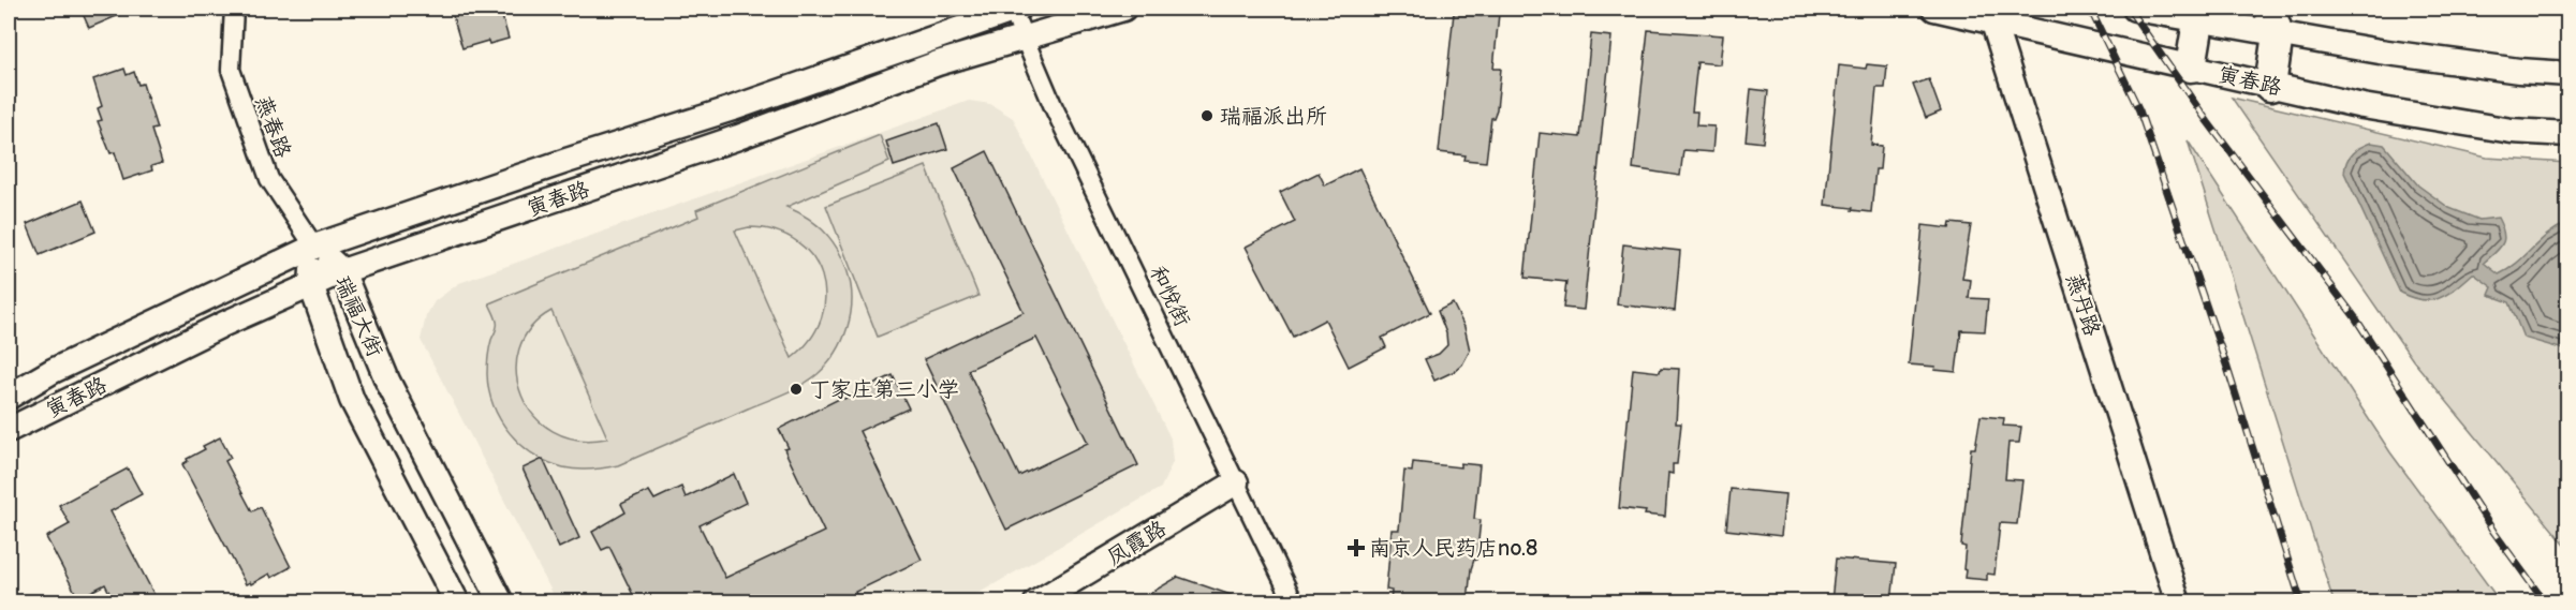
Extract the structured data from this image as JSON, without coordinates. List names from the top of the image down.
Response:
{
  "streets": {
    "main road": [
      "寅春路",
      "燕丹路",
      "瑞福大街",
      "凤霞路"
    ],
    "street": ["燕春路", "和悦街"]
  },
  "crossings": [
    ["寅春路", "燕春路"],
    ["寅春路", "和悦街"],
    ["寅春路", "燕丹路"],
    ["寅春路", "瑞福大街"],
    ["燕春路", "瑞福大街"],
    ["和悦街", "凤霞路"]
  ],
  "places": {
    "other": ["瑞福派出所", "丁家庄第三小学"],
    "health": ["南京人民药店no.8"]
  }
}
